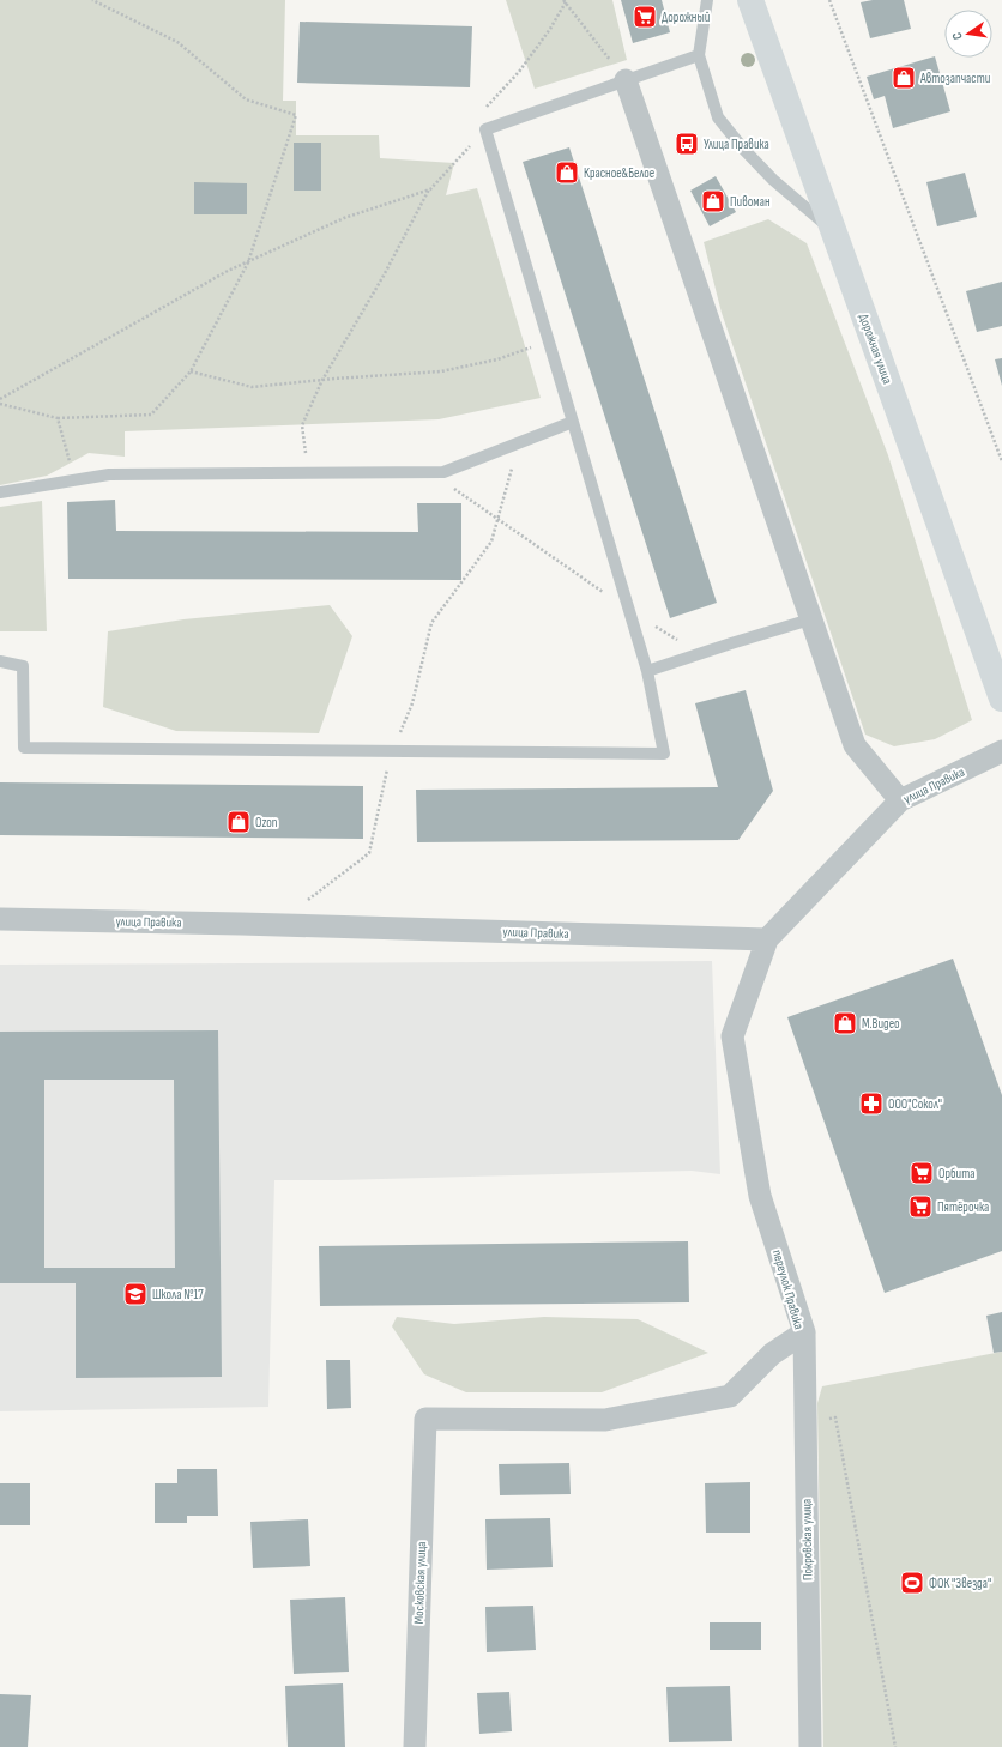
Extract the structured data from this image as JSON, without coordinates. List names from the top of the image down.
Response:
{
  "streets": {
    "main road": ["Дорожная улица"],
    "street": [
      "улица Правика",
      "переулок Правика",
      "Покровская улица",
      "Московская улица"
    ]
  },
  "crossings": [
    ["улица Правика", "переулок Правика"],
    ["переулок Правика", "Покровская улица"],
    ["переулок Правика", "Московская улица"]
  ],
  "places": {
    "supermarket": ["Дорожный", "Орбита", "Пятёрочка"],
    "shop": [
      "Автозапчасти",
      "Красное&Белое",
      "Пивоман",
      "Ozon",
      "М.Видео"
    ],
    "bus stop": ["Улица Правика"],
    "pharmacy": ["ООО\"Сокол\""],
    "school or university": ["Школа №17"],
    "sports": ["ФОК \"Звезда\""]
  },
  "north": "left"
}
